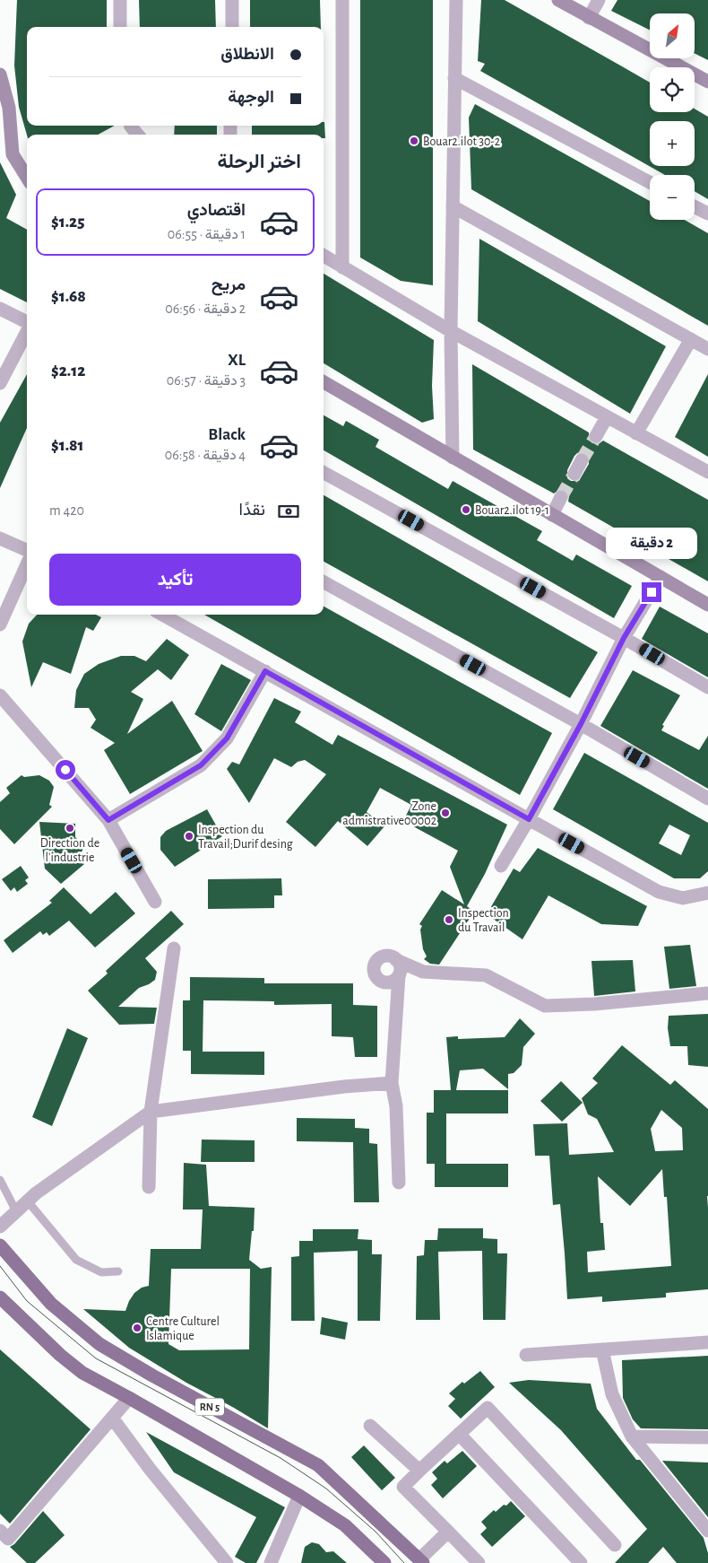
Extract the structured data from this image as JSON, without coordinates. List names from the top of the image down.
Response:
{
  "streets": {
    "main road": ["RN 5"]
  },
  "places": [
    "Bouar2.ilot 30-2",
    "Bouar2.ilot 19-1",
    "Zone admistrative00002",
    "Direction de l'industrie",
    "Inspection du Travail;Durif desing",
    "Inspection du Travail",
    "Centre Culturel Islamique"
  ],
  "north": "top right",
  "page": {
    "map_buttons": ["+", "−"],
    "banner": ["الانطلاق", "الوجهة"],
    "heading": "اختر الرحلة",
    "list": [
      {
        "name": "اقتصادي",
        "note": "1 دقيقة · 06:55",
        "value": "$1.25"
      },
      {
        "name": "مريح",
        "note": "2 دقيقة · 06:56",
        "value": "$1.68"
      },
      {
        "name": "XL",
        "note": "3 دقيقة · 06:57",
        "value": "$2.12"
      },
      {
        "name": "Black",
        "note": "4 دقيقة · 06:58",
        "value": "$1.81"
      }
    ],
    "pay": ["نقدًا", "420 m"],
    "bubble": "2 دقيقة",
    "buttons": "تأكيد"
  }
}
